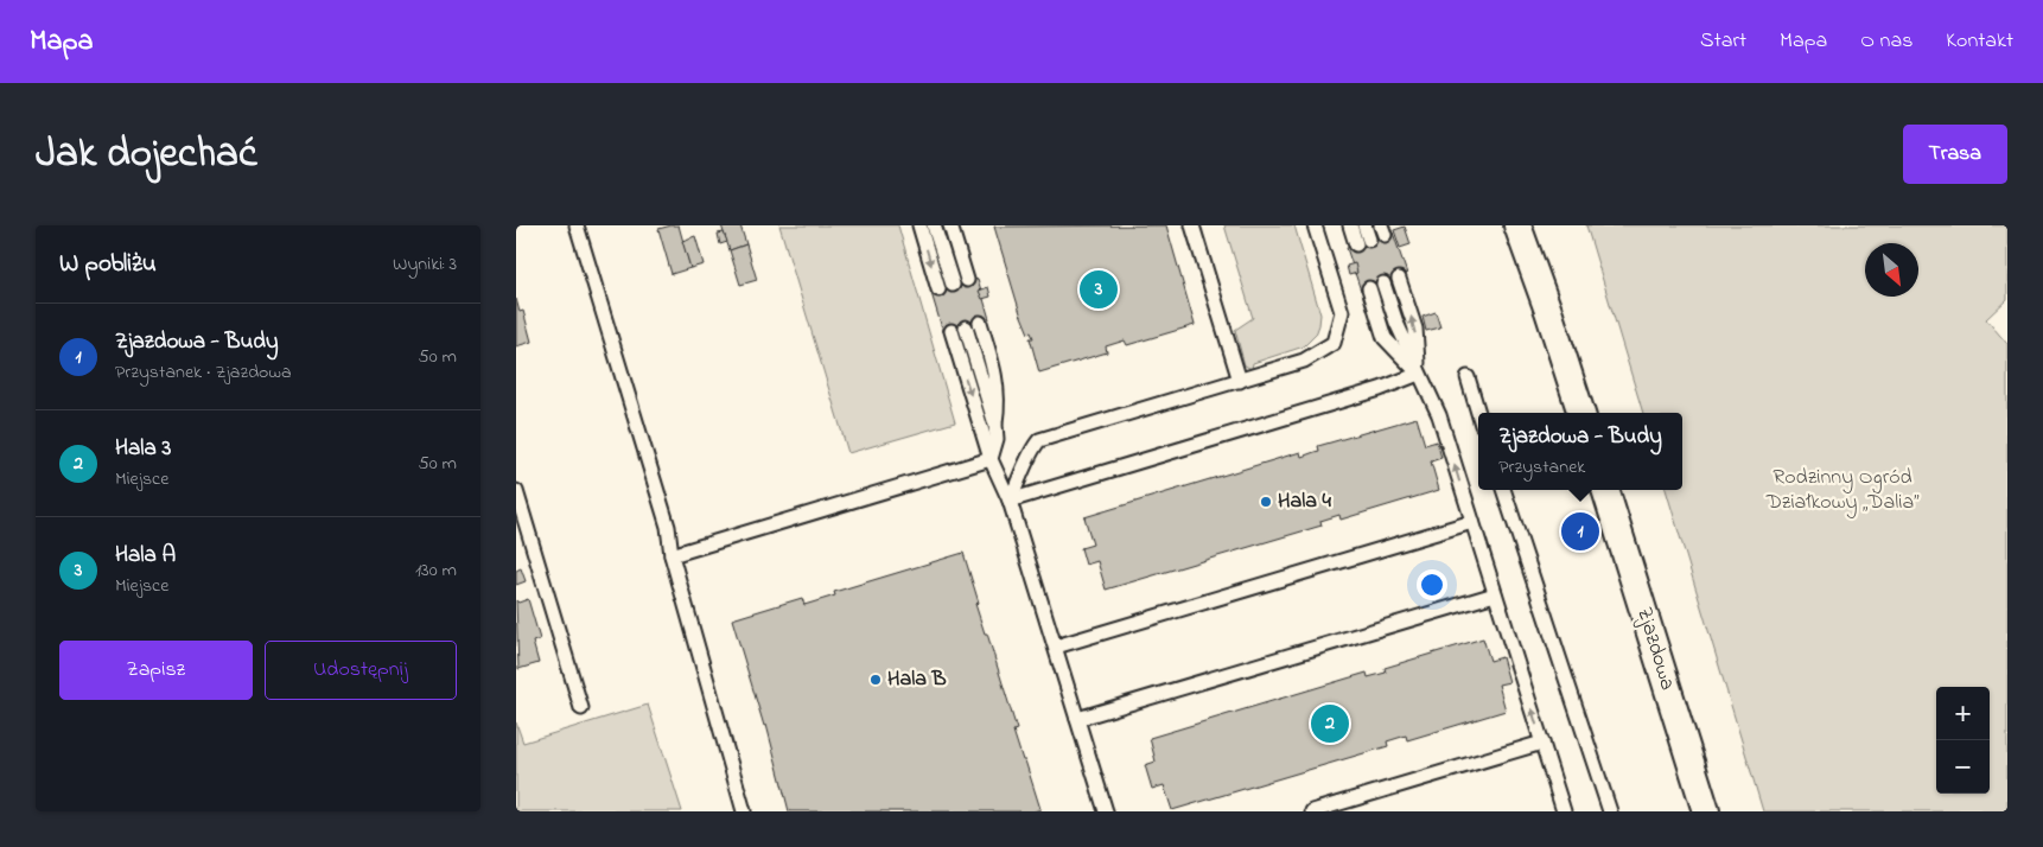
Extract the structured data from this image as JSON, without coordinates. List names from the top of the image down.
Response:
{
  "streets": {
    "street": ["Zjazdowa"]
  },
  "parks": ["Rodzinny Ogród Działkowy „Dalia”"],
  "places": ["Hala 4", "Hala B"],
  "north": "bottom right",
  "page": {
    "header": "Mapa",
    "nav": [
      "Start",
      "Mapa",
      "O nas",
      "Kontakt"
    ],
    "title": "Jak dojechać",
    "buttons": [
      "Trasa",
      ["Zapisz", "Udostępnij"]
    ],
    "heading": ["W pobliżu", "Wyniki: 3"],
    "pins": ["3", "1", "2"],
    "list": [
      {
        "mark": "1",
        "name": "Zjazdowa - Budy",
        "note": "Przystanek · Zjazdowa",
        "value": "50 m"
      },
      {
        "mark": "2",
        "name": "Hala 3",
        "note": "Miejsce",
        "value": "50 m"
      },
      {
        "mark": "3",
        "name": "Hala A",
        "note": "Miejsce",
        "value": "130 m"
      }
    ],
    "popup": ["Zjazdowa - Budy", "Przystanek"],
    "map_buttons": ["+", "−"]
  }
}
